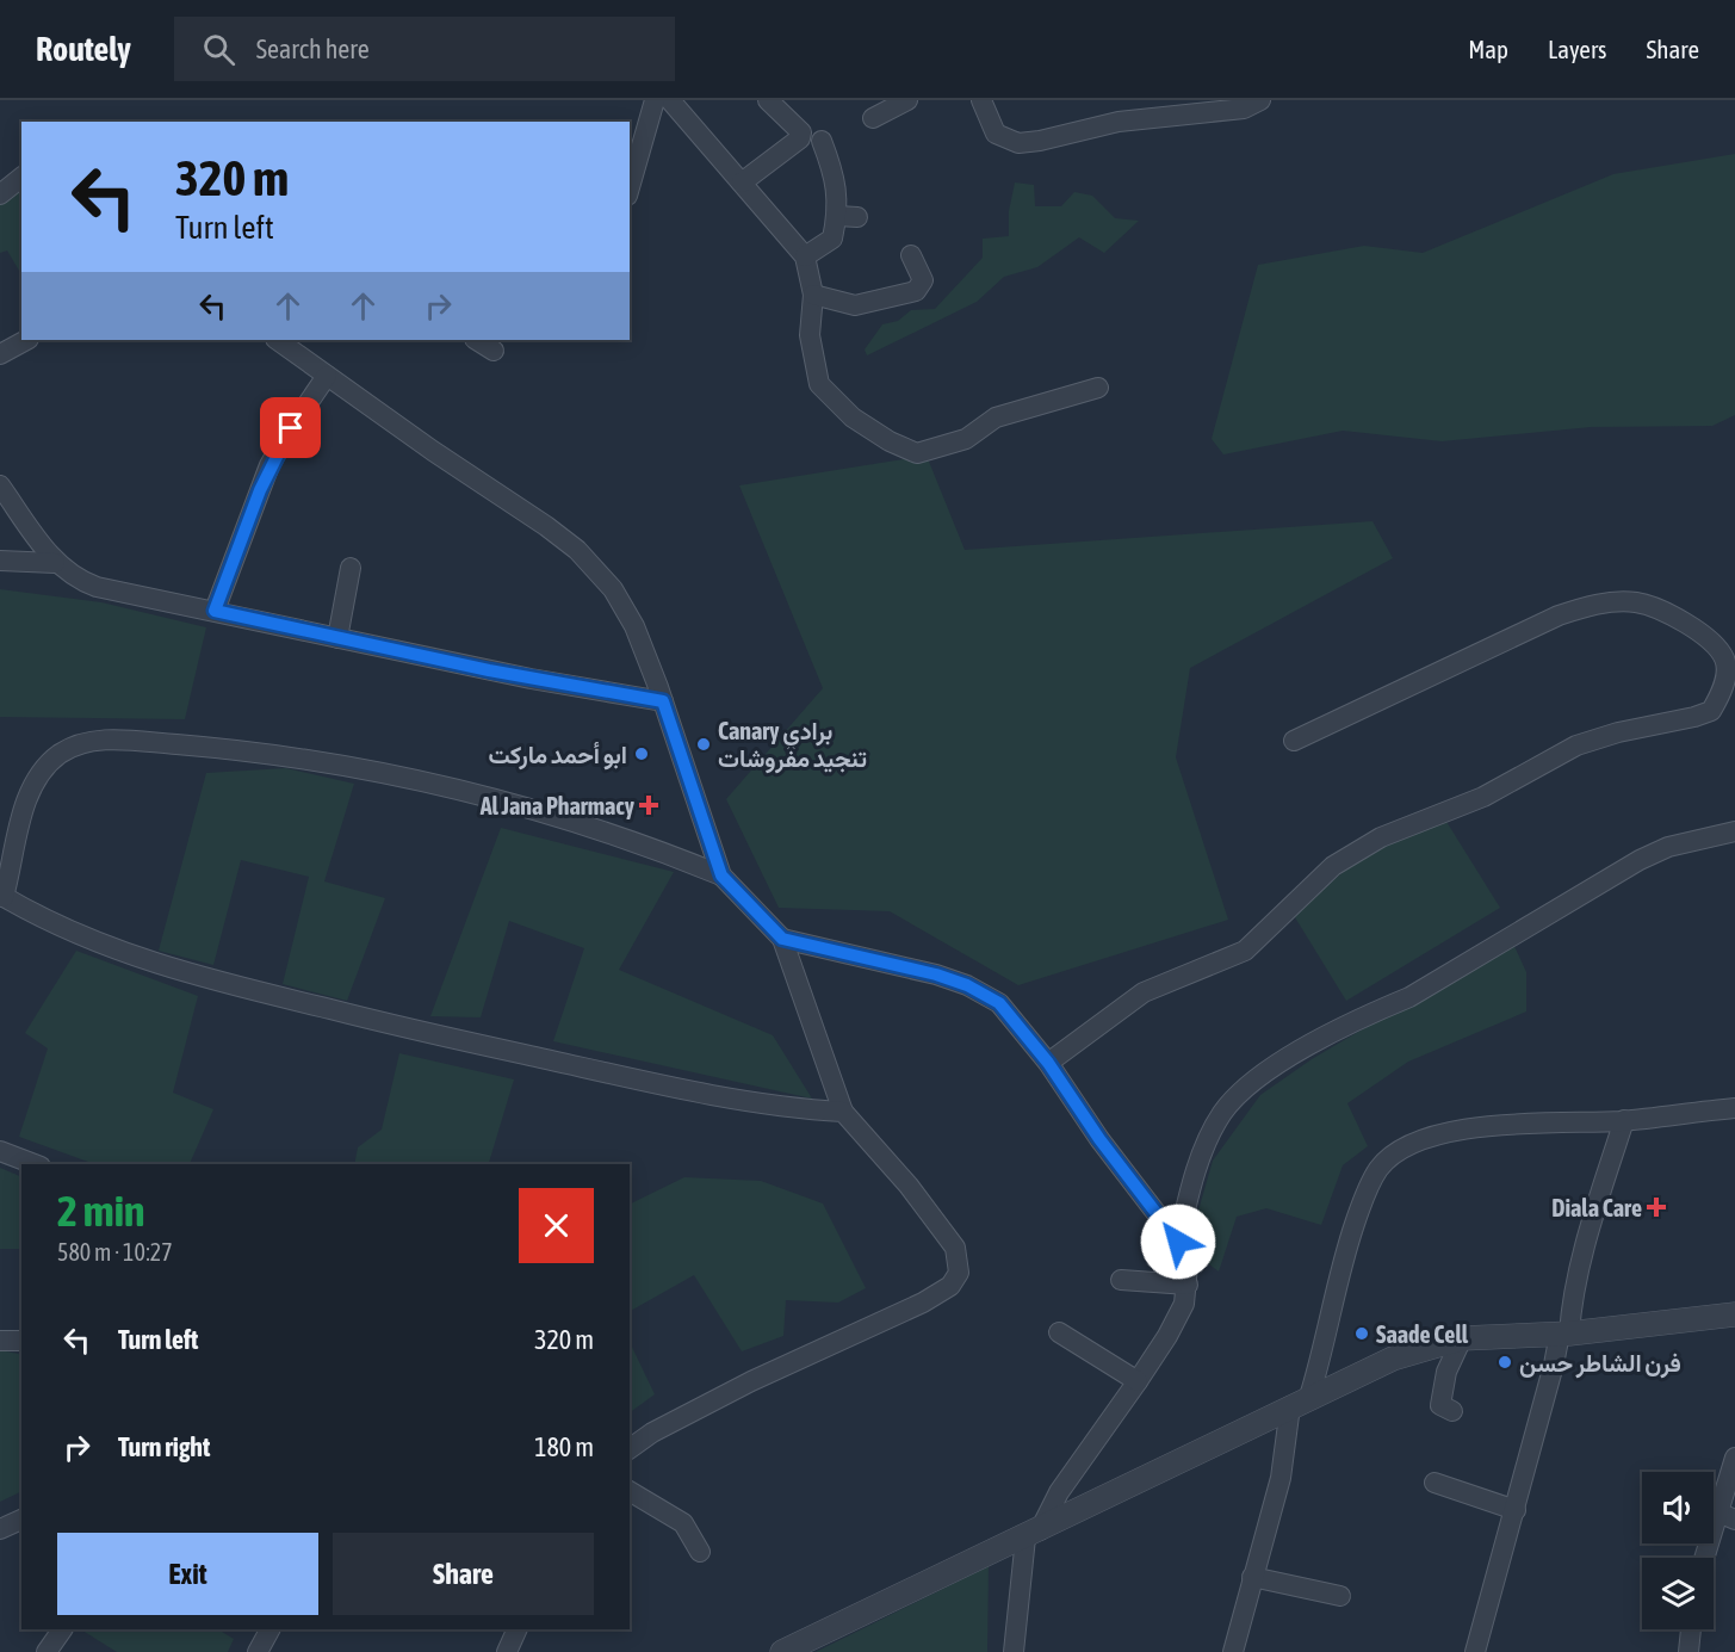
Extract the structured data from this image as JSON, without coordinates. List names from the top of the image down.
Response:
{
  "places": {
    "other": [
      "Canary برادي تنجيد مفروشات",
      "ابو أحمد ماركت",
      "Saade Cell",
      "فرن الشاطر حسن"
    ],
    "health": ["Al Jana Pharmacy", "Diala Care"]
  },
  "page": {
    "header": "Routely",
    "search": "Search here",
    "nav": ["Map", "Layers", "Share"],
    "turn": ["320 m", "Turn left"],
    "heading": ["2 min", "580 m · 10:27"],
    "list": [
      {
        "name": "Turn left",
        "value": "320 m"
      },
      {
        "name": "Turn right",
        "value": "180 m"
      }
    ],
    "buttons": ["Exit", "Share"]
  }
}
